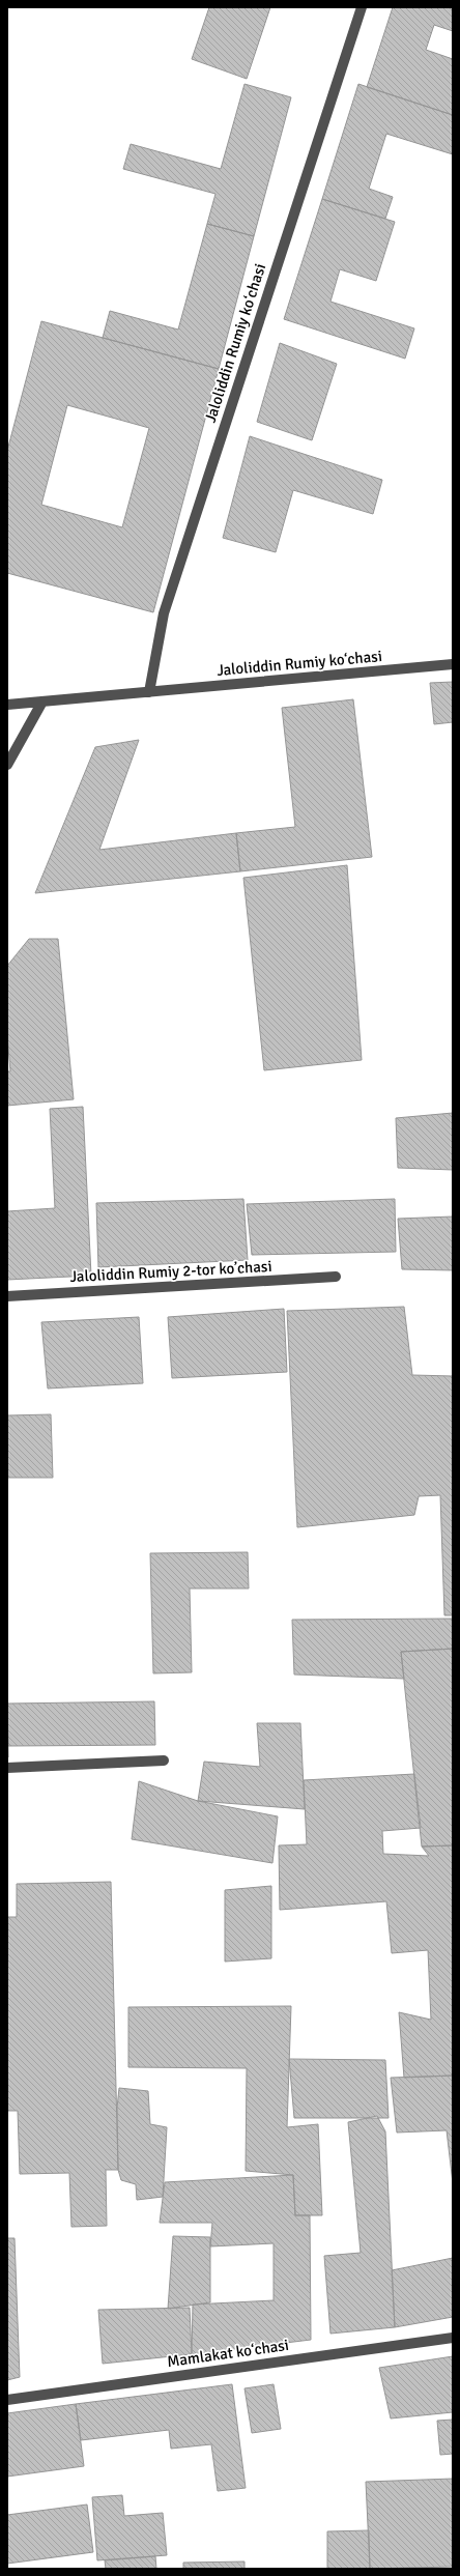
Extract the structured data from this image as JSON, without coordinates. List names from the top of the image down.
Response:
{
  "streets": {
    "street": ["Jaloliddin Rumiy koʻchasi", "Jaloliddin Rumiy 2-tor koʼchasi", "Mamlakat koʻchasi"]
  }
}
